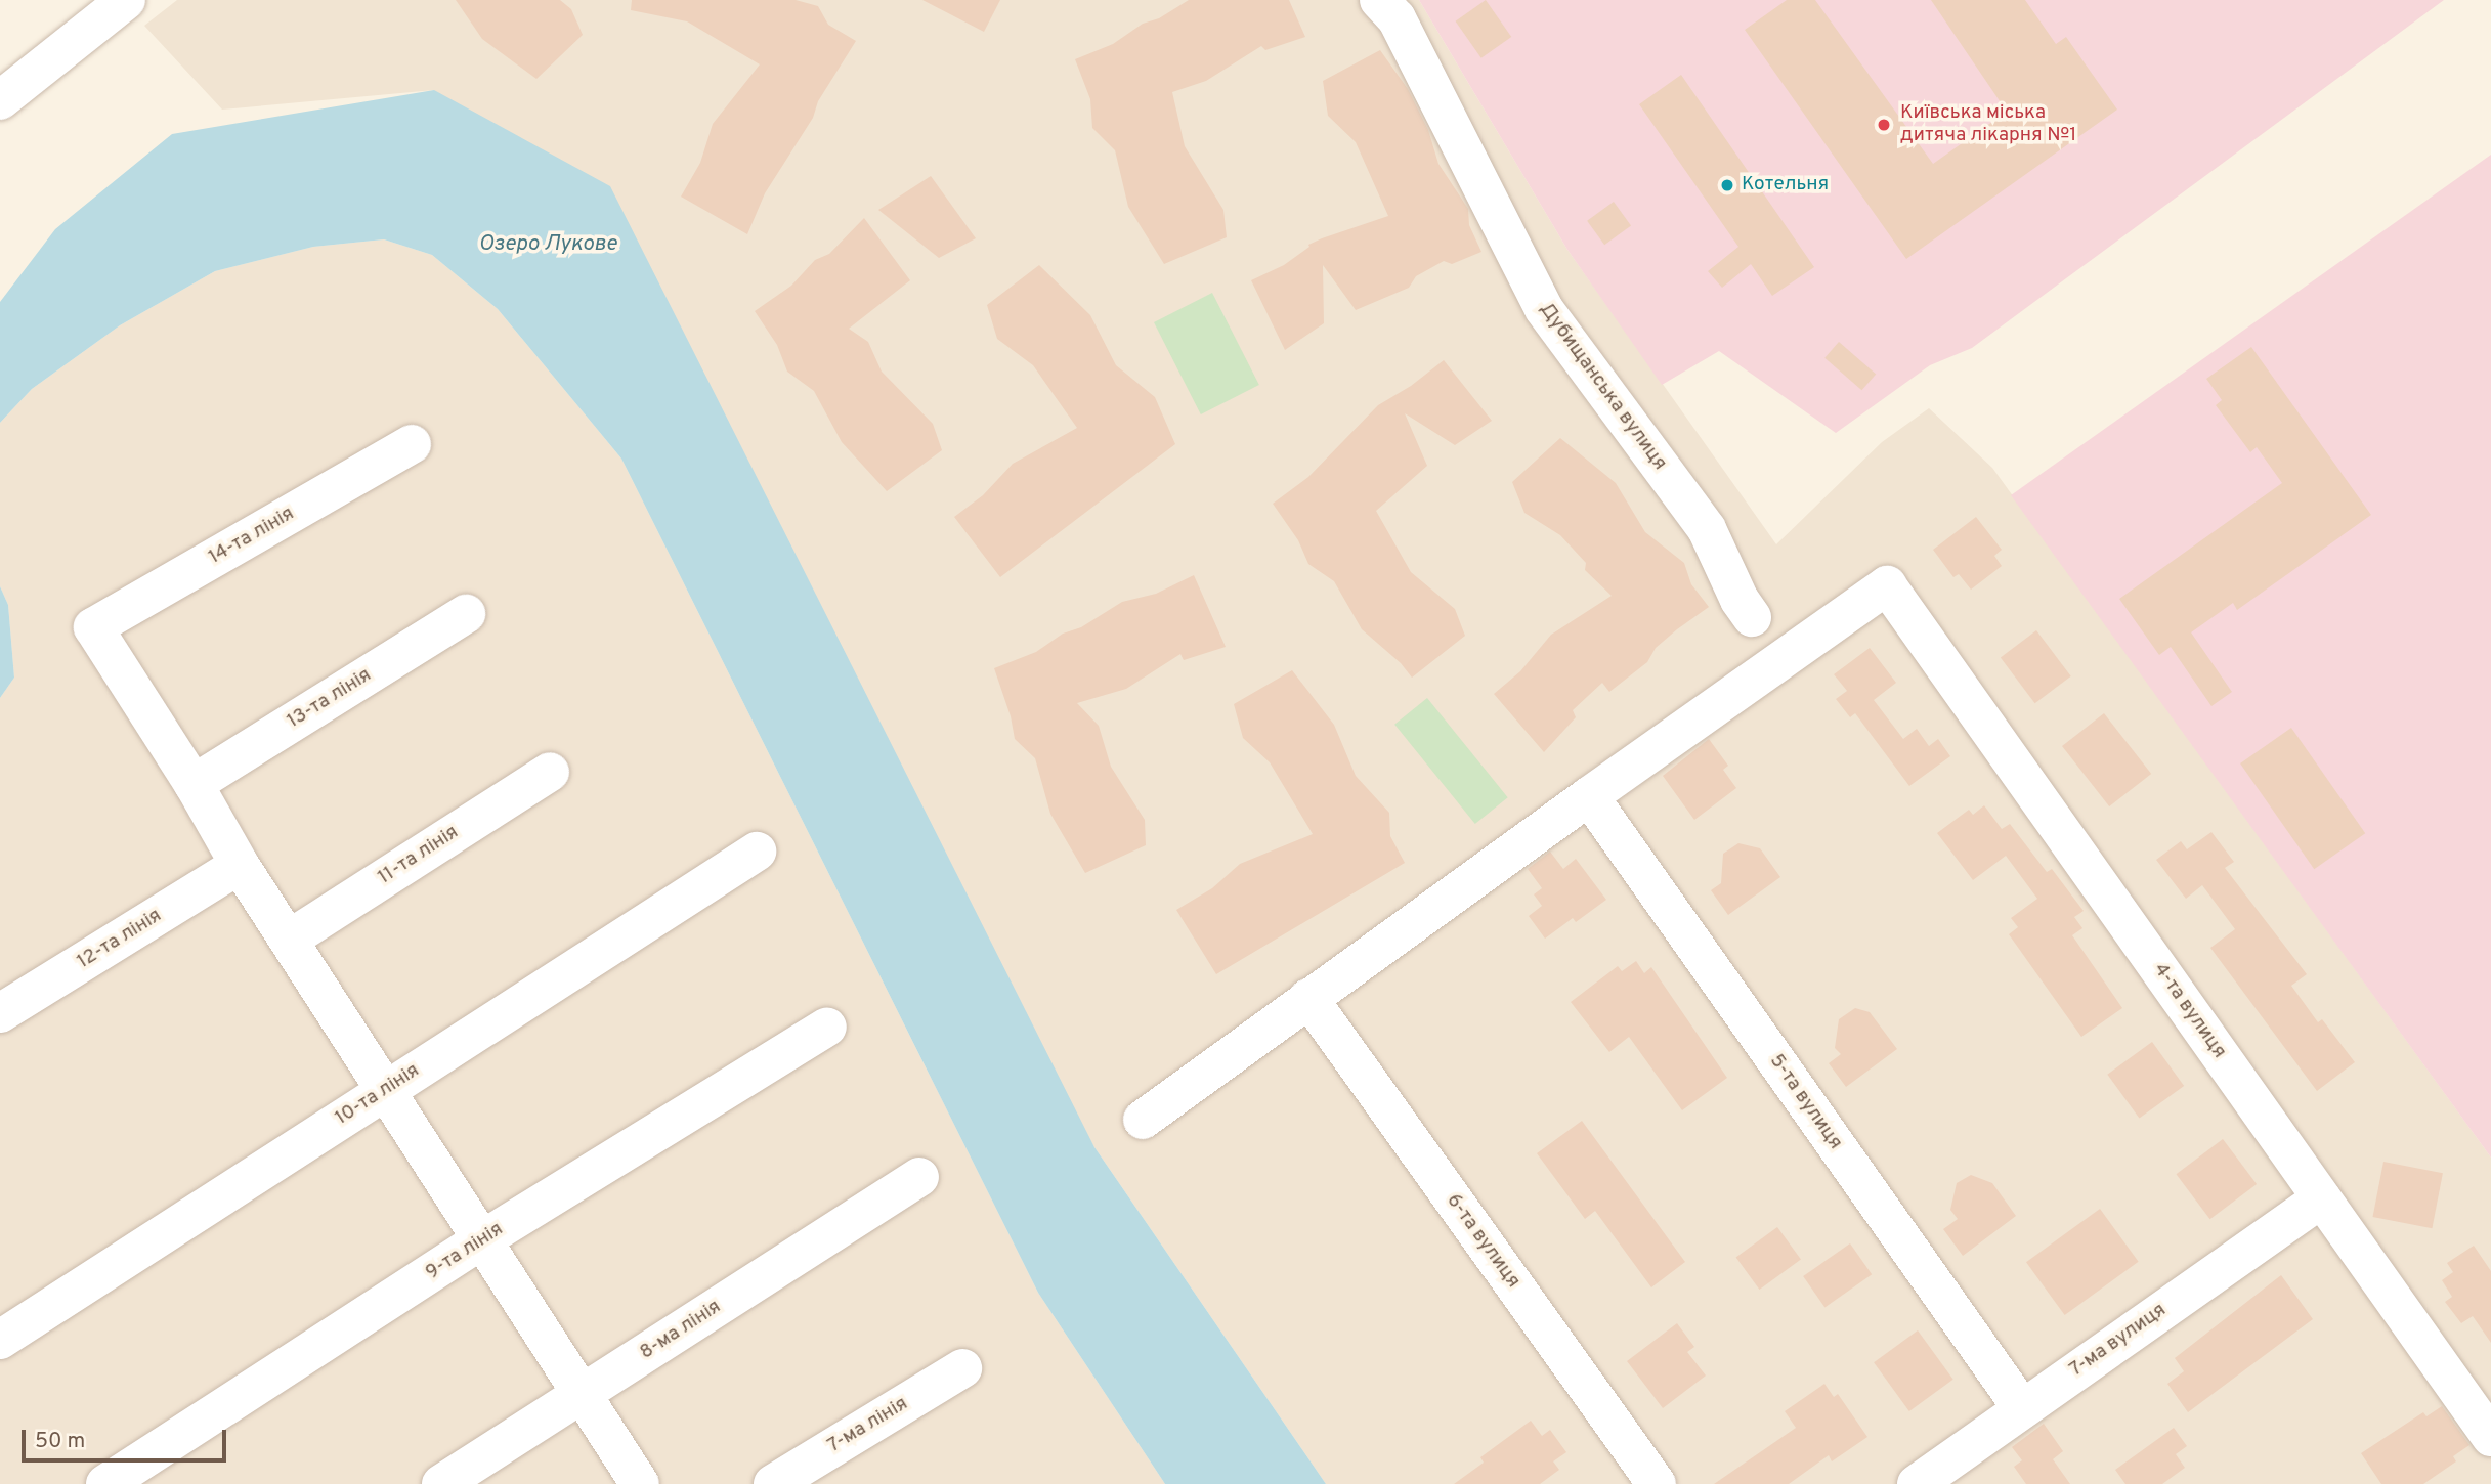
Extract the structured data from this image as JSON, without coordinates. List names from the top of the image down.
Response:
{
  "streets": {
    "street": [
      "Дубищанська вулиця",
      "14-та лінія",
      "13-та лінія",
      "11-та лінія",
      "12-та лінія",
      "4-та вулиця",
      "10-та лінія",
      "5-та вулиця",
      "6-та вулиця",
      "9-та лінія",
      "8-ма лінія",
      "7-ма вулиця",
      "7-ма лінія"
    ]
  },
  "crossings": [
    ["14-та лінія", "13-та лінія"],
    ["4-та вулиця", "5-та вулиця"],
    ["4-та вулиця", "7-ма вулиця"],
    ["5-та вулиця", "7-ма вулиця"]
  ],
  "water": ["Озеро Лукове"],
  "places": ["Київська міська дитяча лікарня №1", "Котельня"],
  "scale_bar": "50 m"
}
